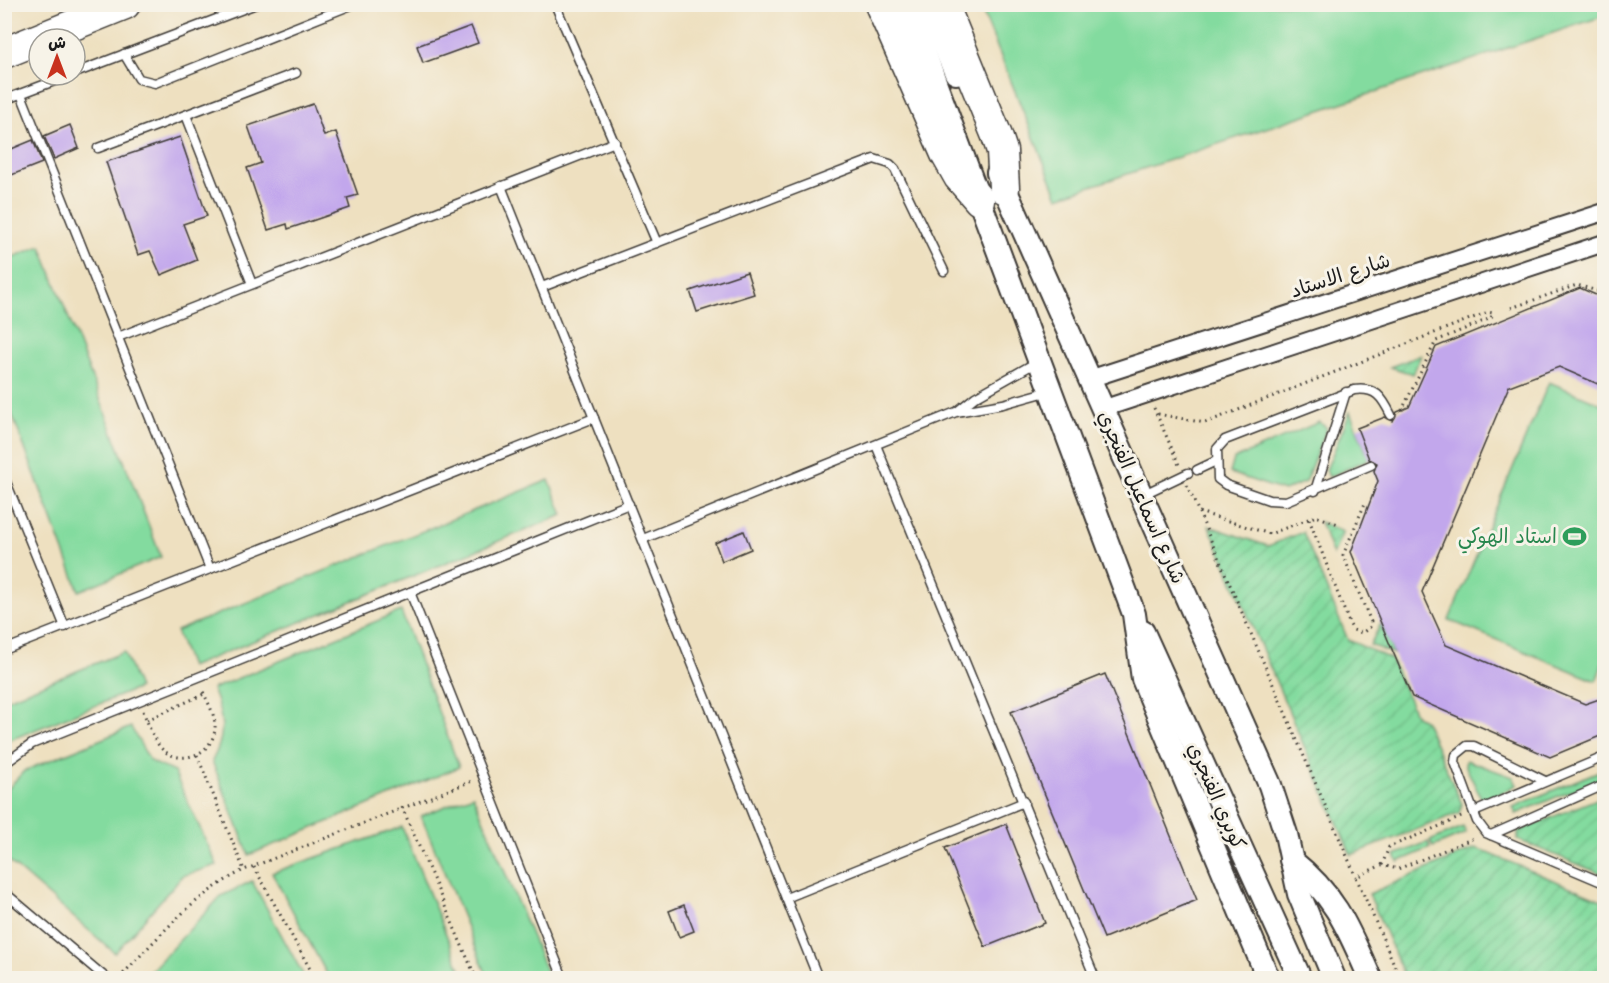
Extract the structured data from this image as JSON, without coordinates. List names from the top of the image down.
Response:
{
  "streets": {
    "main road": ["شارع اسماعيل الفنجري", "كوبري الفنجري"],
    "street": ["شارع الاستاد"]
  },
  "crossings": [
    ["شارع الاستاد", "شارع اسماعيل الفنجري"],
    ["شارع اسماعيل الفنجري", "كوبري الفنجري"]
  ],
  "places": {
    "sports": ["استاد الهوكي"]
  },
  "north": "top"
}
